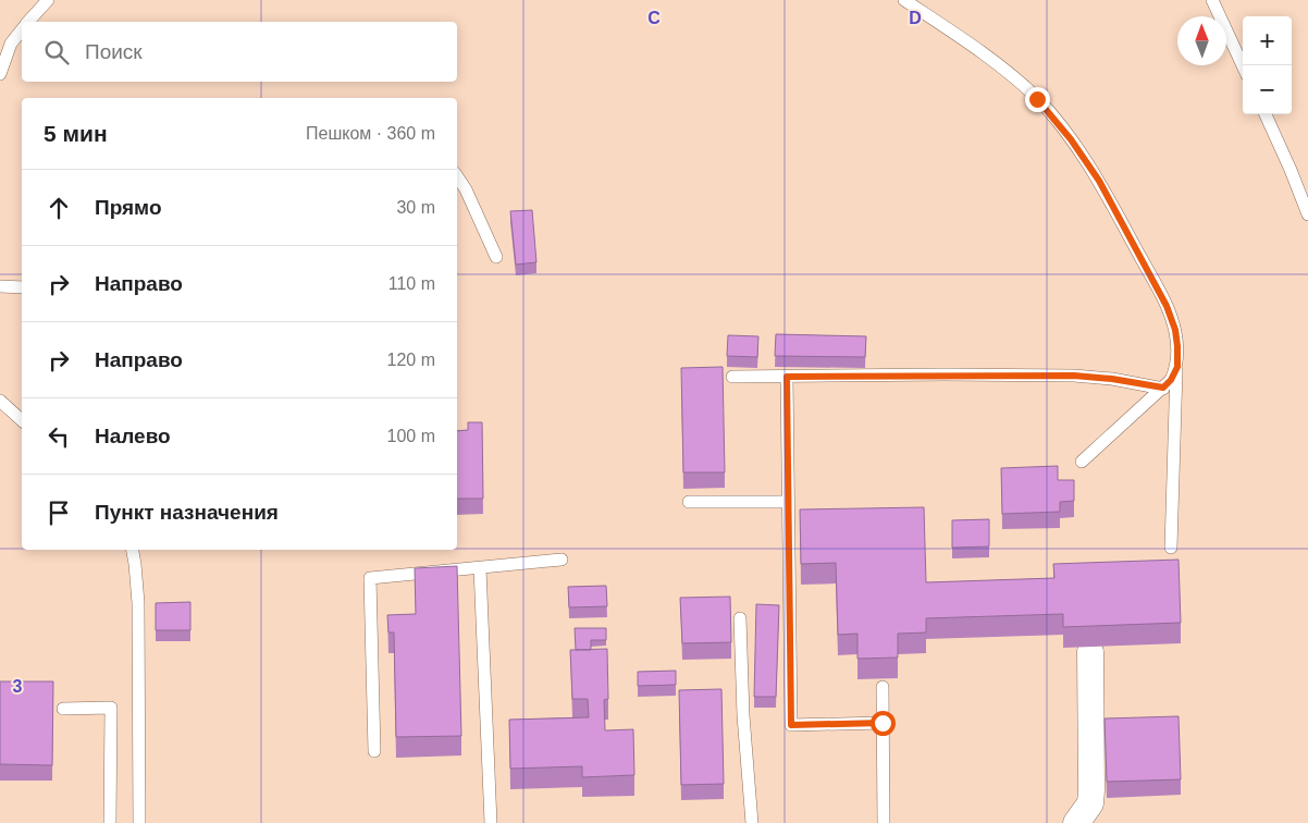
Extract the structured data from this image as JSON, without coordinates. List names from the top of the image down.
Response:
{
  "north": "top",
  "page": {
    "map_buttons": ["+", "−"],
    "search": "Поиск",
    "heading": ["5 мин", "Пешком · 360 m"],
    "list": [
      ["Прямо", "30 m"],
      ["Направо", "110 m"],
      ["Направо", "120 m"],
      ["Налево", "100 m"],
      "Пункт назначения"
    ]
  },
  "grid": {
    "columns": ["C", "D"],
    "rows": ["3"]
  }
}
